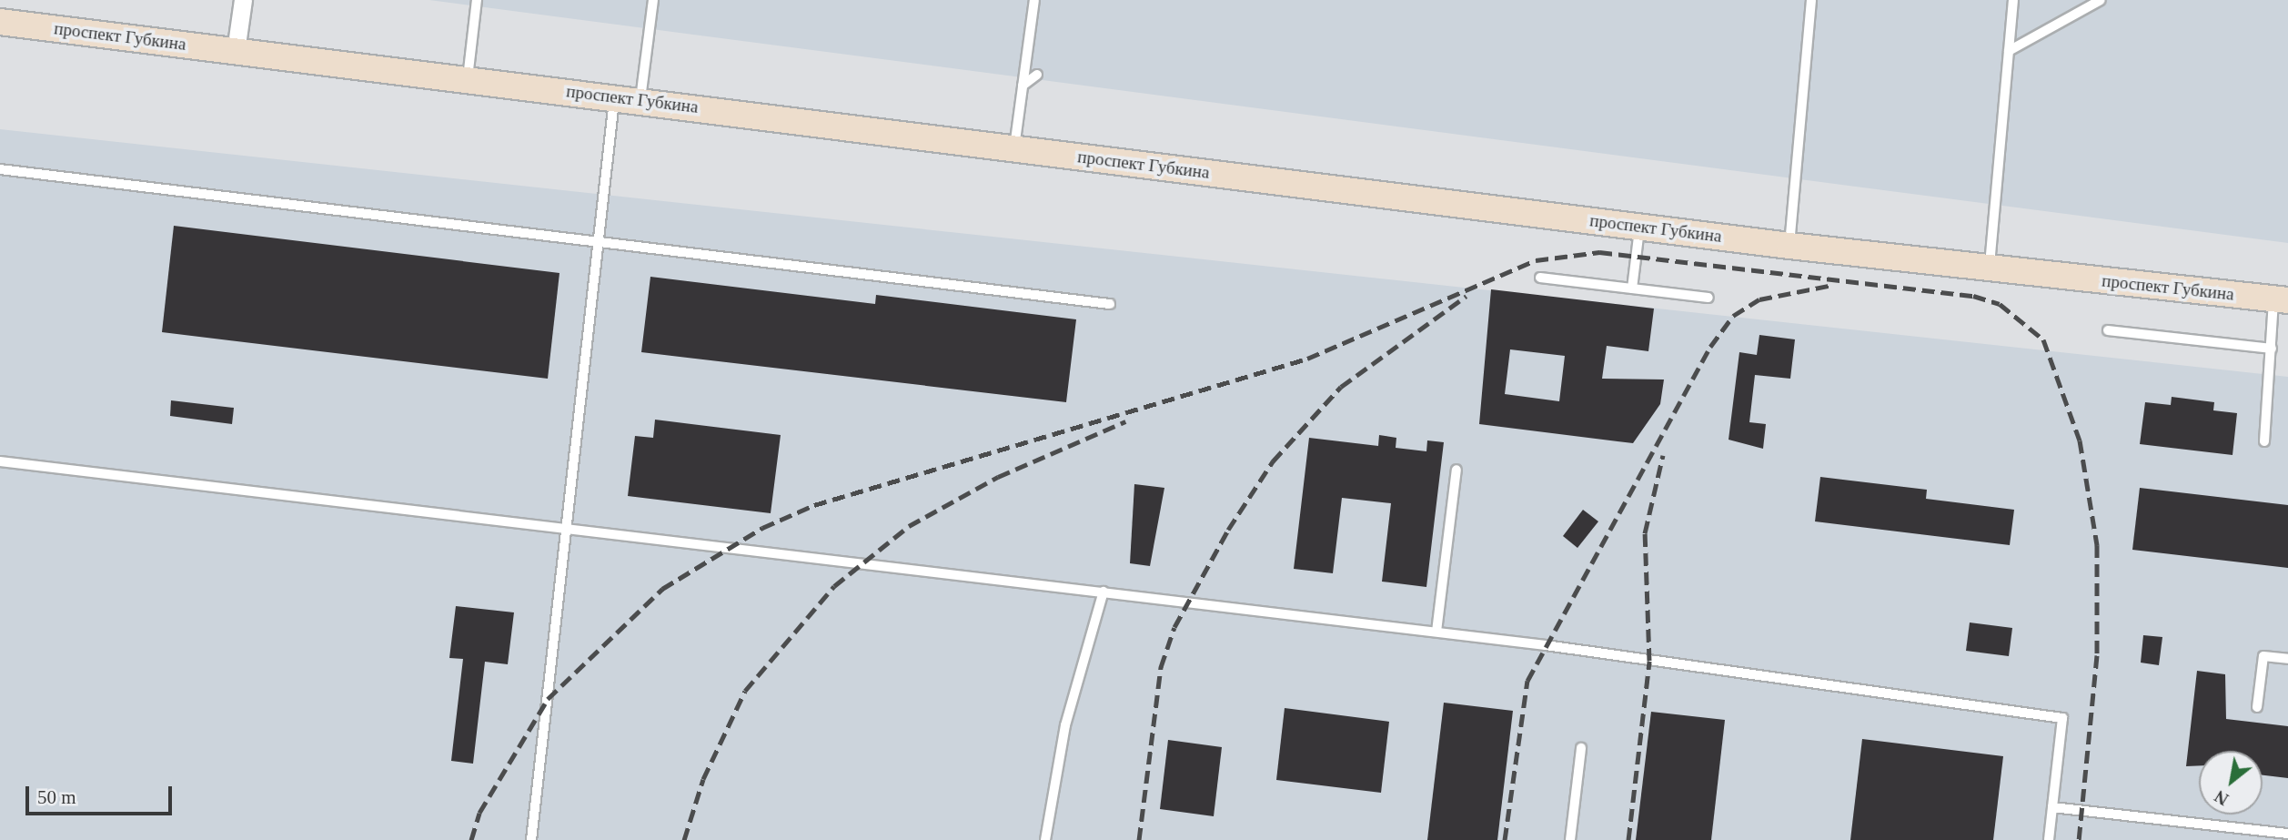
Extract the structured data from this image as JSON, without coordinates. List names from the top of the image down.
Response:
{
  "streets": {
    "main road": ["проспект Губкина"]
  },
  "scale_bar": "50 m",
  "north": "bottom left"
}
